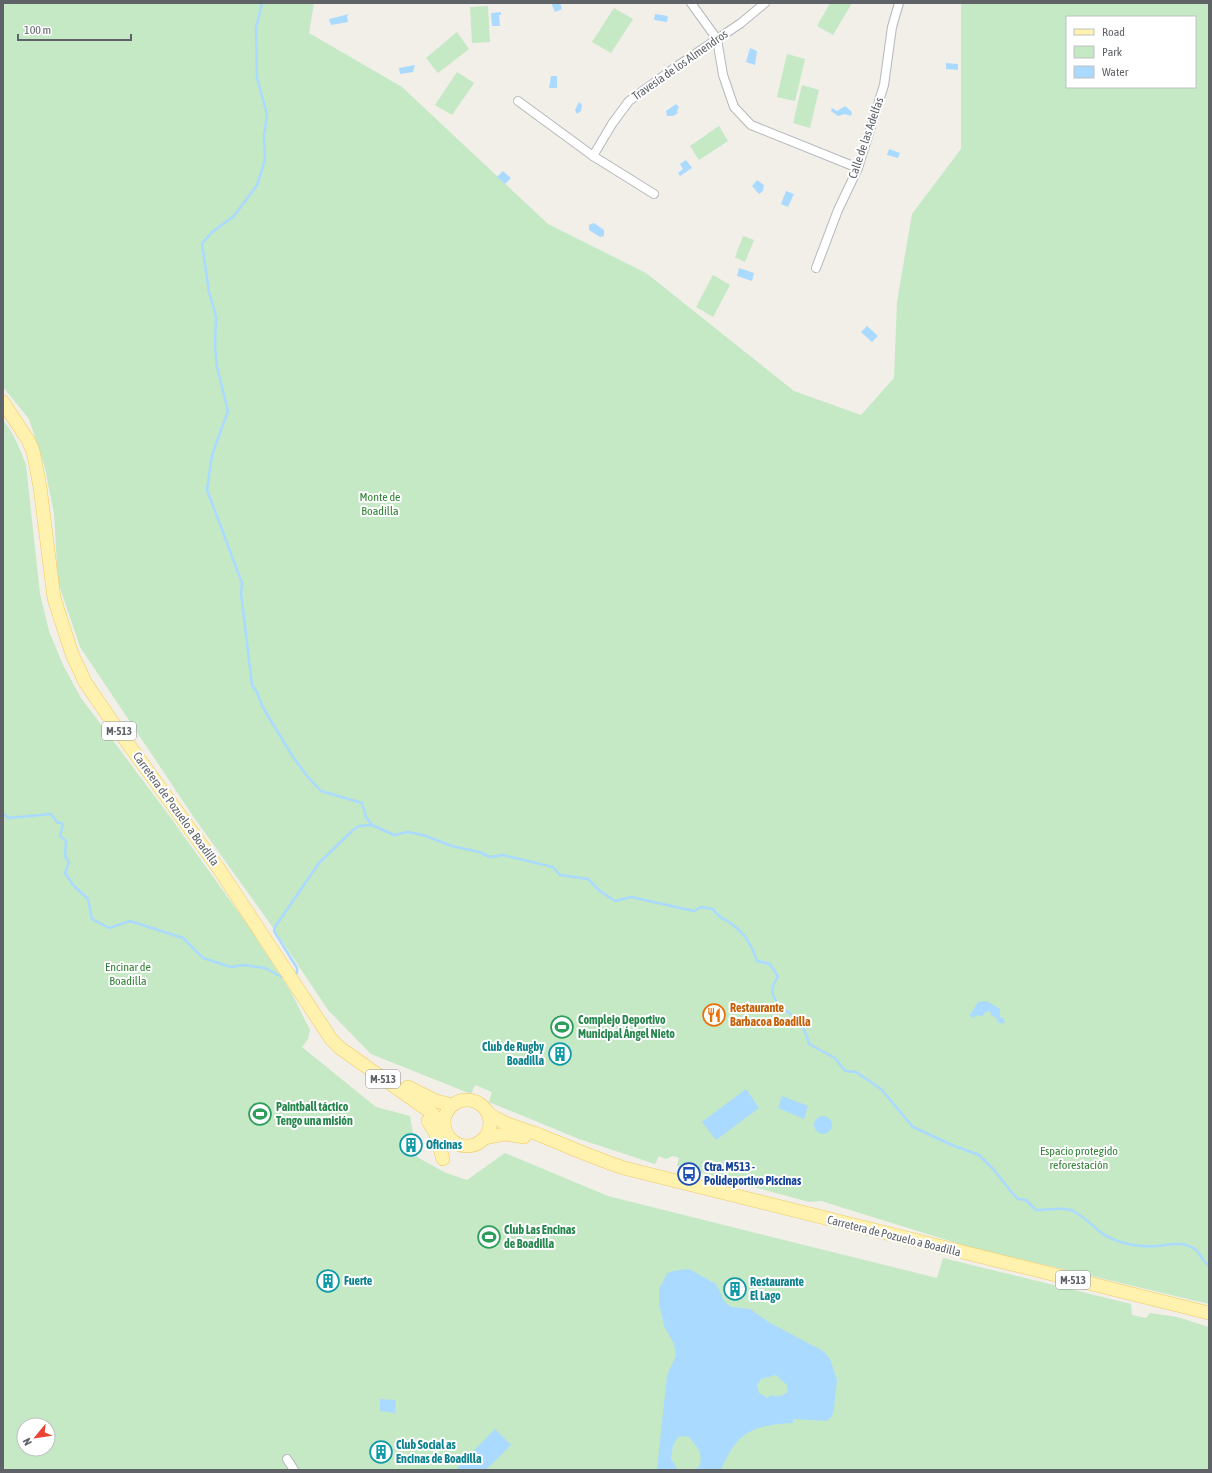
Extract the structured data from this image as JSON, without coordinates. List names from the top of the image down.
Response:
{
  "streets": {
    "main road": ["M-513", "Carretera de Pozuelo a Boadilla"],
    "street": ["Travesía de los Almendros", "Calle de las Adelfas"]
  },
  "crossings": [
    ["M-513", "Carretera de Pozuelo a Boadilla"]
  ],
  "parks": ["Monte de Boadilla", "Encinar de Boadilla", "Espacio protegido reforestación"],
  "places": {
    "restaurant": ["Restaurante Barbacoa Boadilla"],
    "sports": ["Complejo Deportivo Municipal Ángel Nieto", "Paintball táctico Tengo una misión", "Club Las Encinas de Boadilla"],
    "building": [
      "Club de Rugby Boadilla",
      "Oficinas",
      "Fuerte",
      "Restaurante El Lago",
      "Club Social as Encinas de Boadilla"
    ],
    "bus stop": ["Ctra. M513 - Polideportivo Piscinas"]
  },
  "legend": ["Road", "Park", "Water"],
  "scale_bar": "100 m",
  "north": "bottom left"
}
